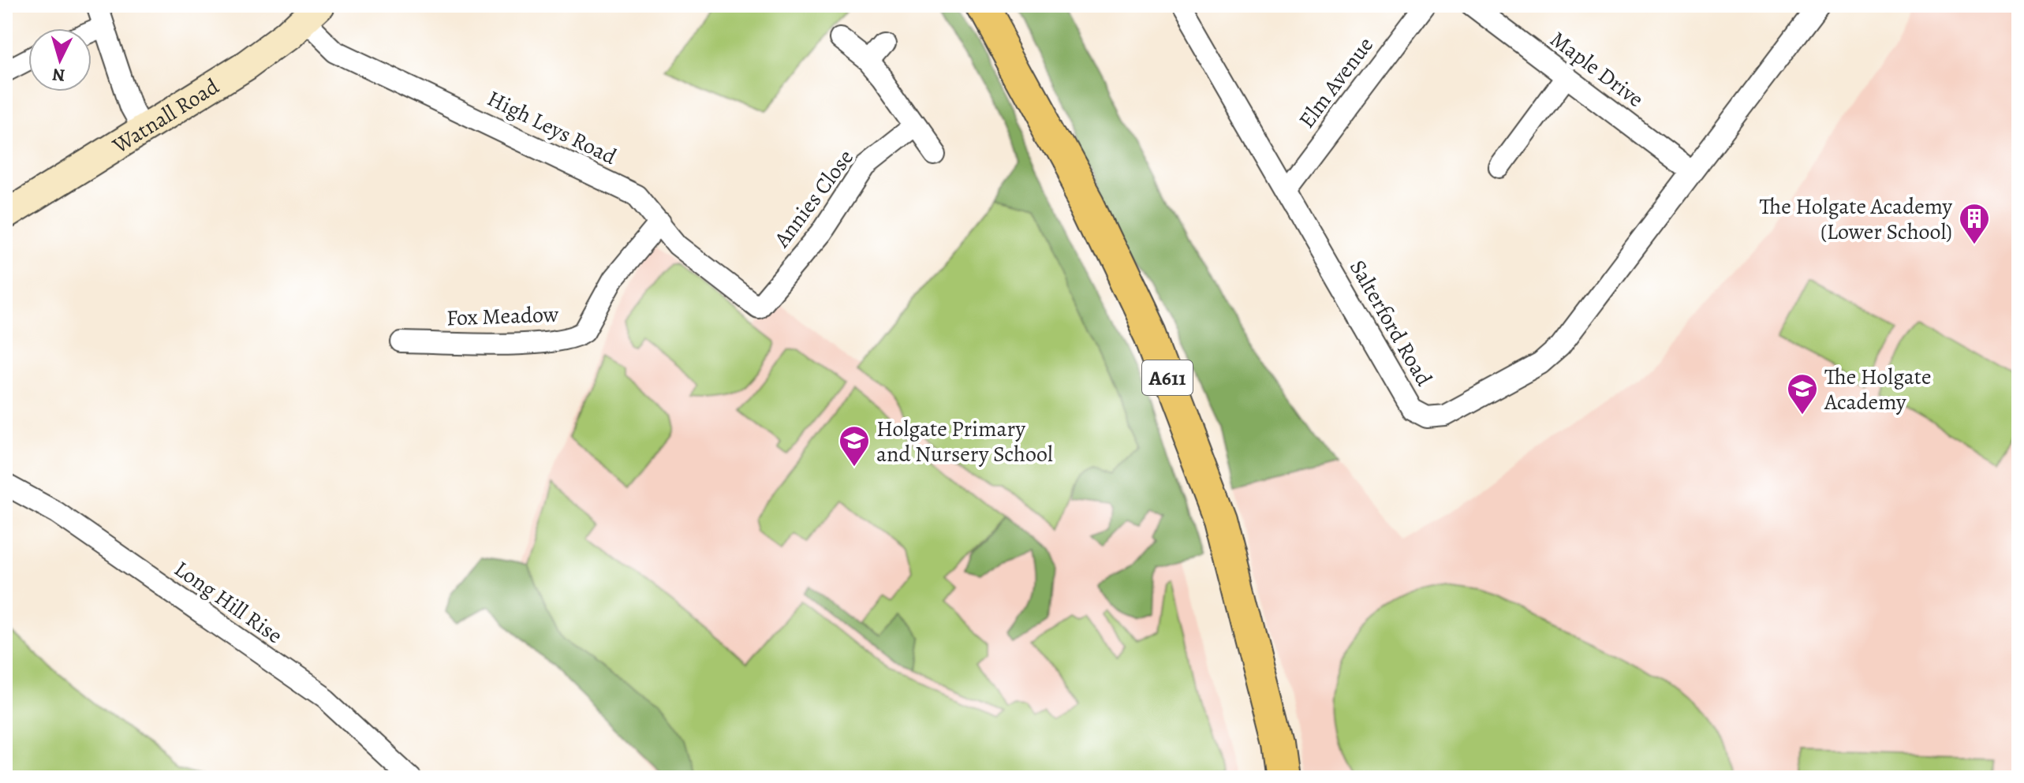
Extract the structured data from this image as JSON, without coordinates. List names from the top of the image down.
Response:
{
  "streets": {
    "main road": ["Watnall Road", "A611"],
    "street": [
      "Maple Drive",
      "Elm Avenue",
      "High Leys Road",
      "Annies Close",
      "Fox Meadow",
      "Salterford Road",
      "Long Hill Rise"
    ]
  },
  "crossings": [
    ["Maple Drive", "Salterford Road"],
    ["Elm Avenue", "Salterford Road"],
    ["Watnall Road", "High Leys Road"],
    ["High Leys Road", "Annies Close"],
    ["High Leys Road", "Fox Meadow"]
  ],
  "places": {
    "building": ["The Holgate Academy (Lower School)"],
    "school or university": ["The Holgate Academy", "Holgate Primary and Nursery School"]
  },
  "north": "bottom"
}
